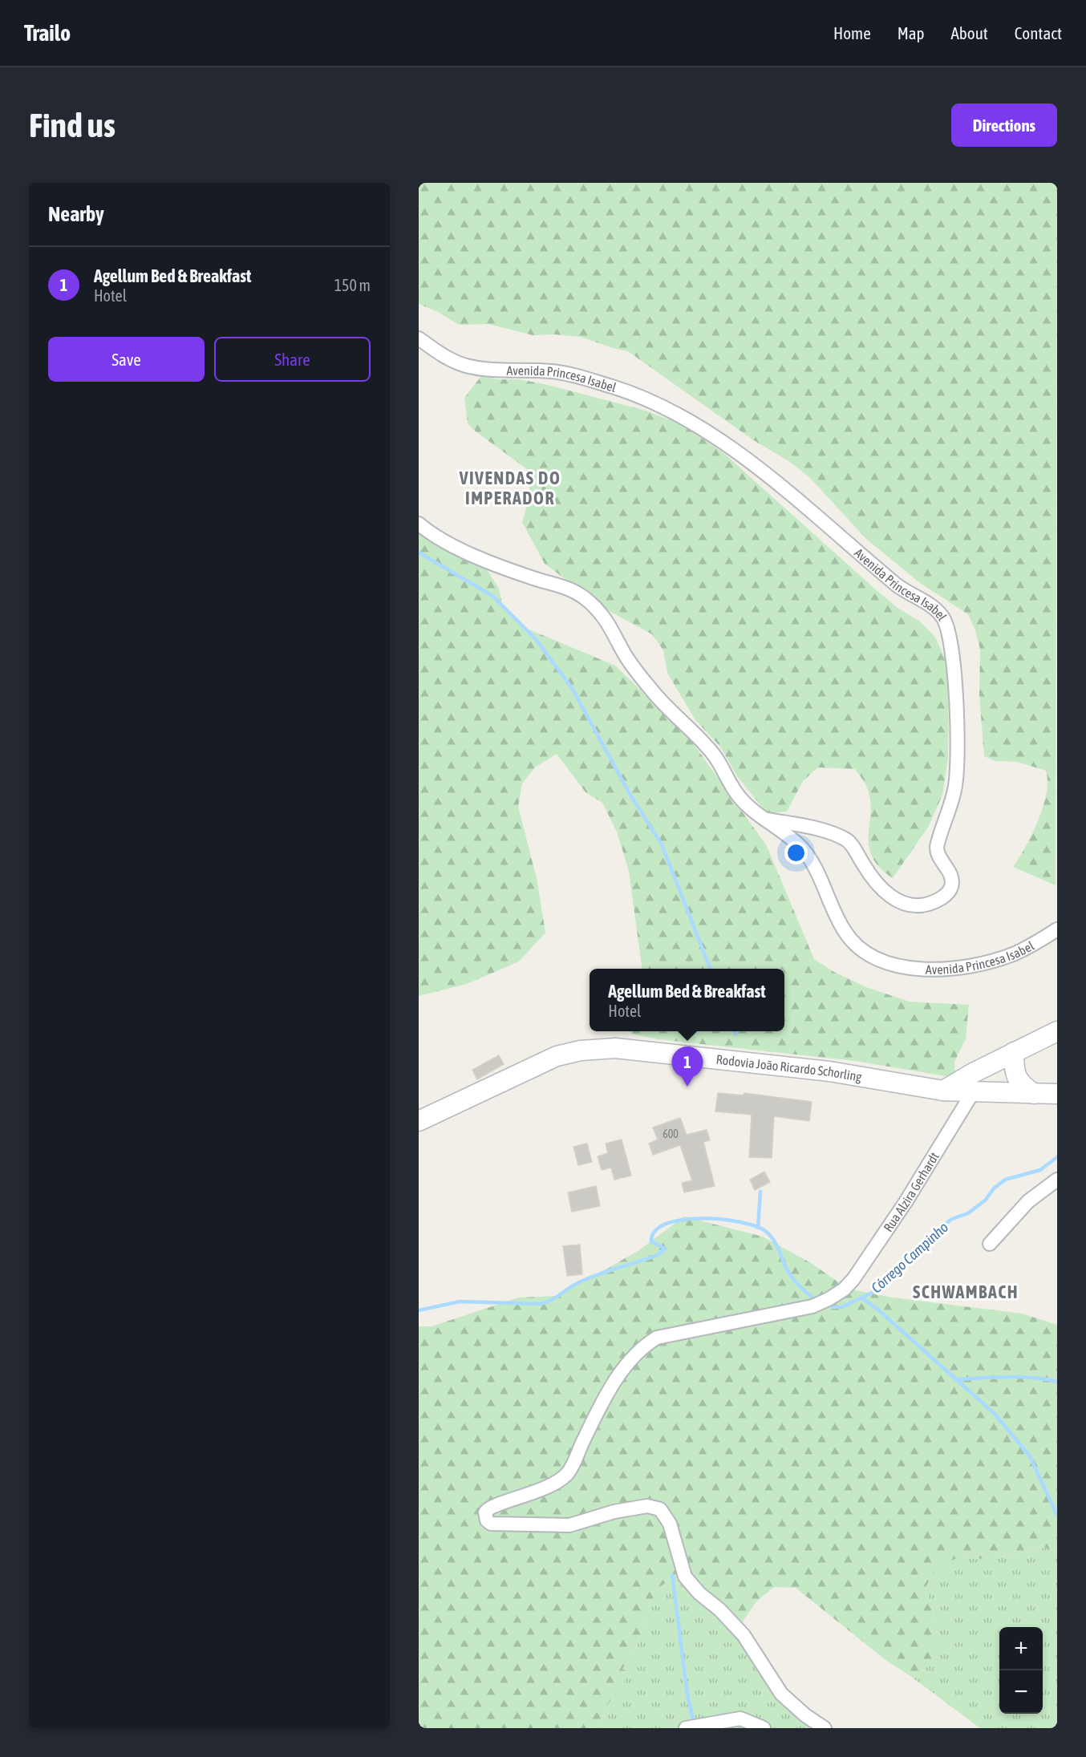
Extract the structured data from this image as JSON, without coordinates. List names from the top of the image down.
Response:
{
  "streets": {
    "main road": ["Rodovia João Ricardo Schorling"],
    "street": ["Avenida Princesa Isabel", "Rua Alzira Gerhardt"]
  },
  "crossings": [
    ["Rodovia João Ricardo Schorling", "Rua Alzira Gerhardt"]
  ],
  "districts": ["VIVENDAS DO IMPERADOR", "SCHWAMBACH"],
  "water": ["Córrego Campinho"],
  "house_numbers": ["600"],
  "page": {
    "header": "Trailo",
    "nav": [
      "Home",
      "Map",
      "About",
      "Contact"
    ],
    "buttons": [
      "Directions",
      ["Save", "Share"]
    ],
    "title": "Find us",
    "heading": "Nearby",
    "list": [
      {
        "mark": "1",
        "name": "Agellum Bed & Breakfast",
        "note": "Hotel",
        "value": "150 m"
      }
    ],
    "popup": ["Agellum Bed & Breakfast", "Hotel"],
    "pins": "1",
    "map_buttons": ["+", "−"]
  }
}
